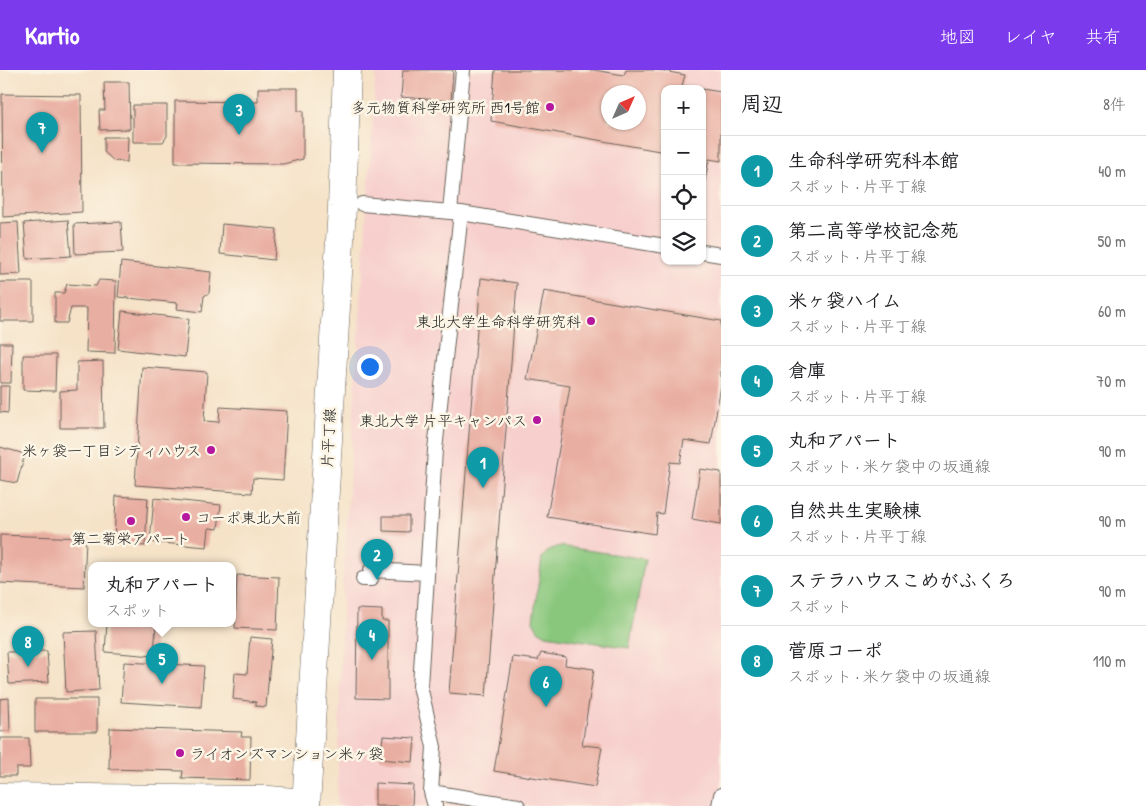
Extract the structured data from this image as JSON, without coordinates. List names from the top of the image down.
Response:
{
  "streets": {
    "street": ["片平丁線"]
  },
  "places": [
    "多元物質科学研究所 西1号館",
    "東北大学生命科学研究科",
    "東北大学 片平キャンパス",
    "米ヶ袋一丁目シティハウス",
    "コーポ東北大前",
    "第二菊栄アパート",
    "ライオンズマンション米ヶ袋"
  ],
  "north": "top right",
  "page": {
    "header": "Kartio",
    "nav": ["地図", "レイヤ", "共有"],
    "heading": ["周辺", "8件"],
    "map_buttons": ["+", "−"],
    "pins": [
      "3",
      "7",
      "1",
      "2",
      "4",
      "8",
      "5",
      "6"
    ],
    "list": [
      {
        "mark": "1",
        "name": "生命科学研究科本館",
        "note": "スポット · 片平丁線",
        "value": "40 m"
      },
      {
        "mark": "2",
        "name": "第二高等学校記念苑",
        "note": "スポット · 片平丁線",
        "value": "50 m"
      },
      {
        "mark": "3",
        "name": "米ヶ袋ハイム",
        "note": "スポット · 片平丁線",
        "value": "60 m"
      },
      {
        "mark": "4",
        "name": "倉庫",
        "note": "スポット · 片平丁線",
        "value": "70 m"
      },
      {
        "mark": "5",
        "name": "丸和アパート",
        "note": "スポット · 米ケ袋中の坂通線",
        "value": "90 m"
      },
      {
        "mark": "6",
        "name": "自然共生実験棟",
        "note": "スポット · 片平丁線",
        "value": "90 m"
      },
      {
        "mark": "7",
        "name": "ステラハウスこめがふくろ",
        "note": "スポット",
        "value": "90 m"
      },
      {
        "mark": "8",
        "name": "菅原コーポ",
        "note": "スポット · 米ケ袋中の坂通線",
        "value": "110 m"
      }
    ],
    "popup": ["丸和アパート", "スポット"]
  }
}
